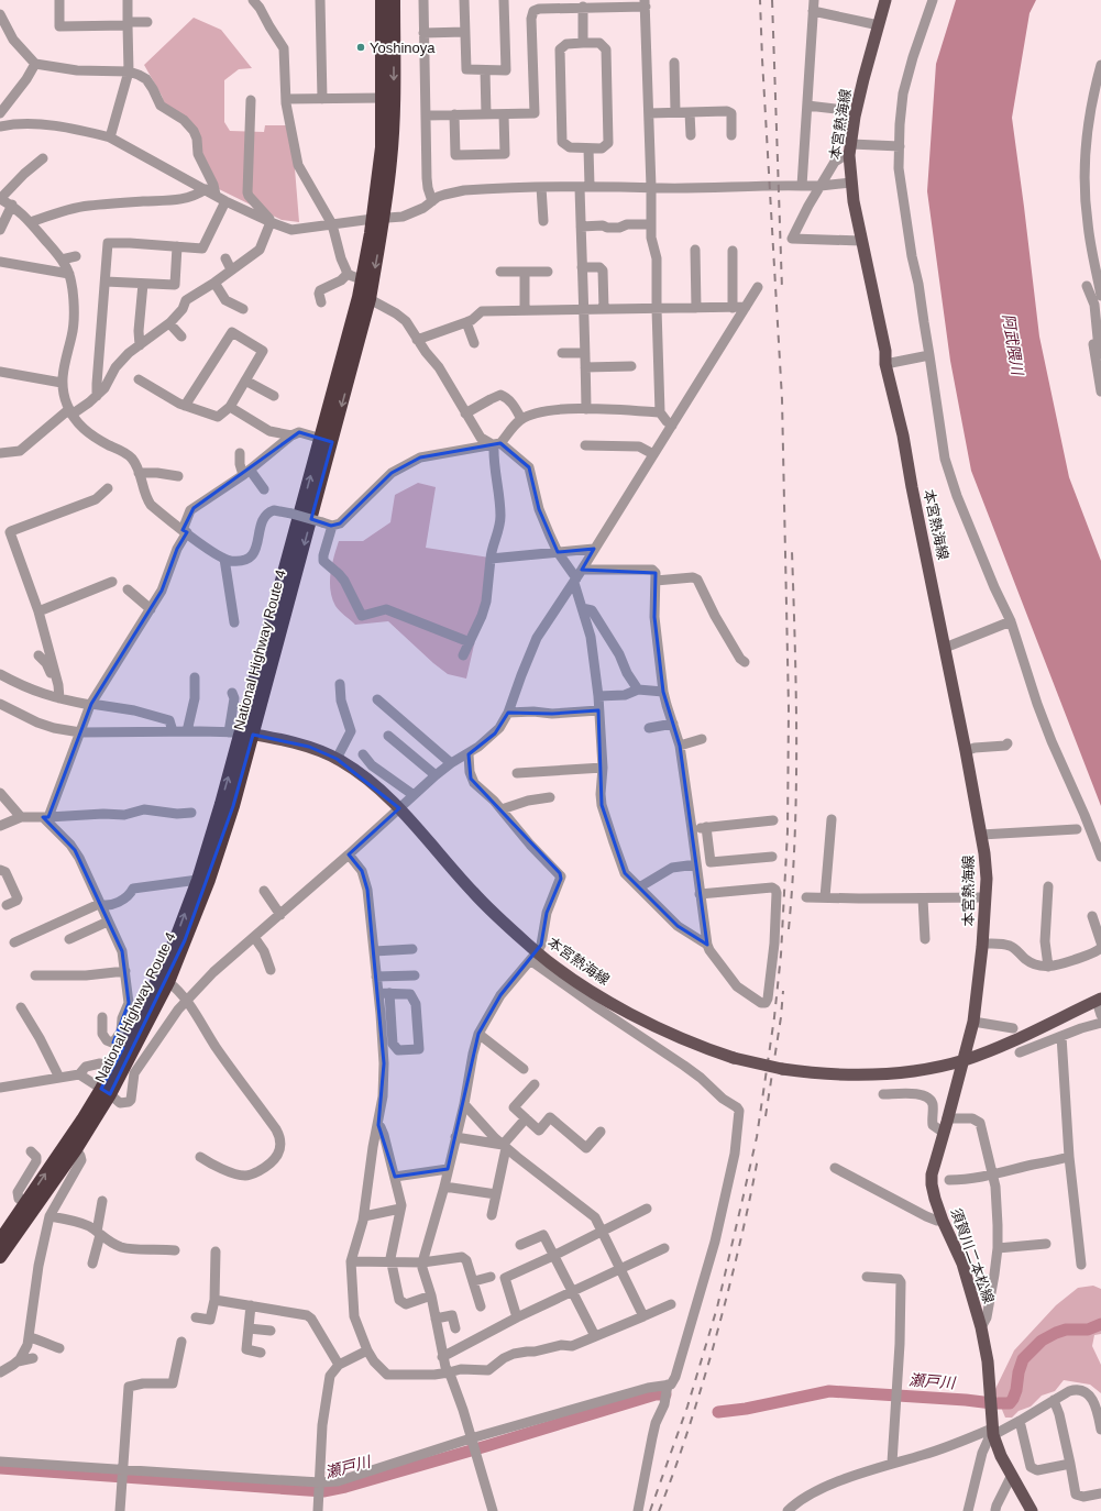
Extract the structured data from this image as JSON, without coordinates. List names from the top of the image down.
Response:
{
  "streets": {
    "highway": ["National Highway Route 4"],
    "main road": ["本宮熱海線", "須賀川二本松線"]
  },
  "crossings": [
    ["本宮熱海線", "National Highway Route 4"],
    ["本宮熱海線", "須賀川二本松線"]
  ],
  "water": ["阿武隈川", "瀬戸川"],
  "places": ["Yoshinoya"]
}
